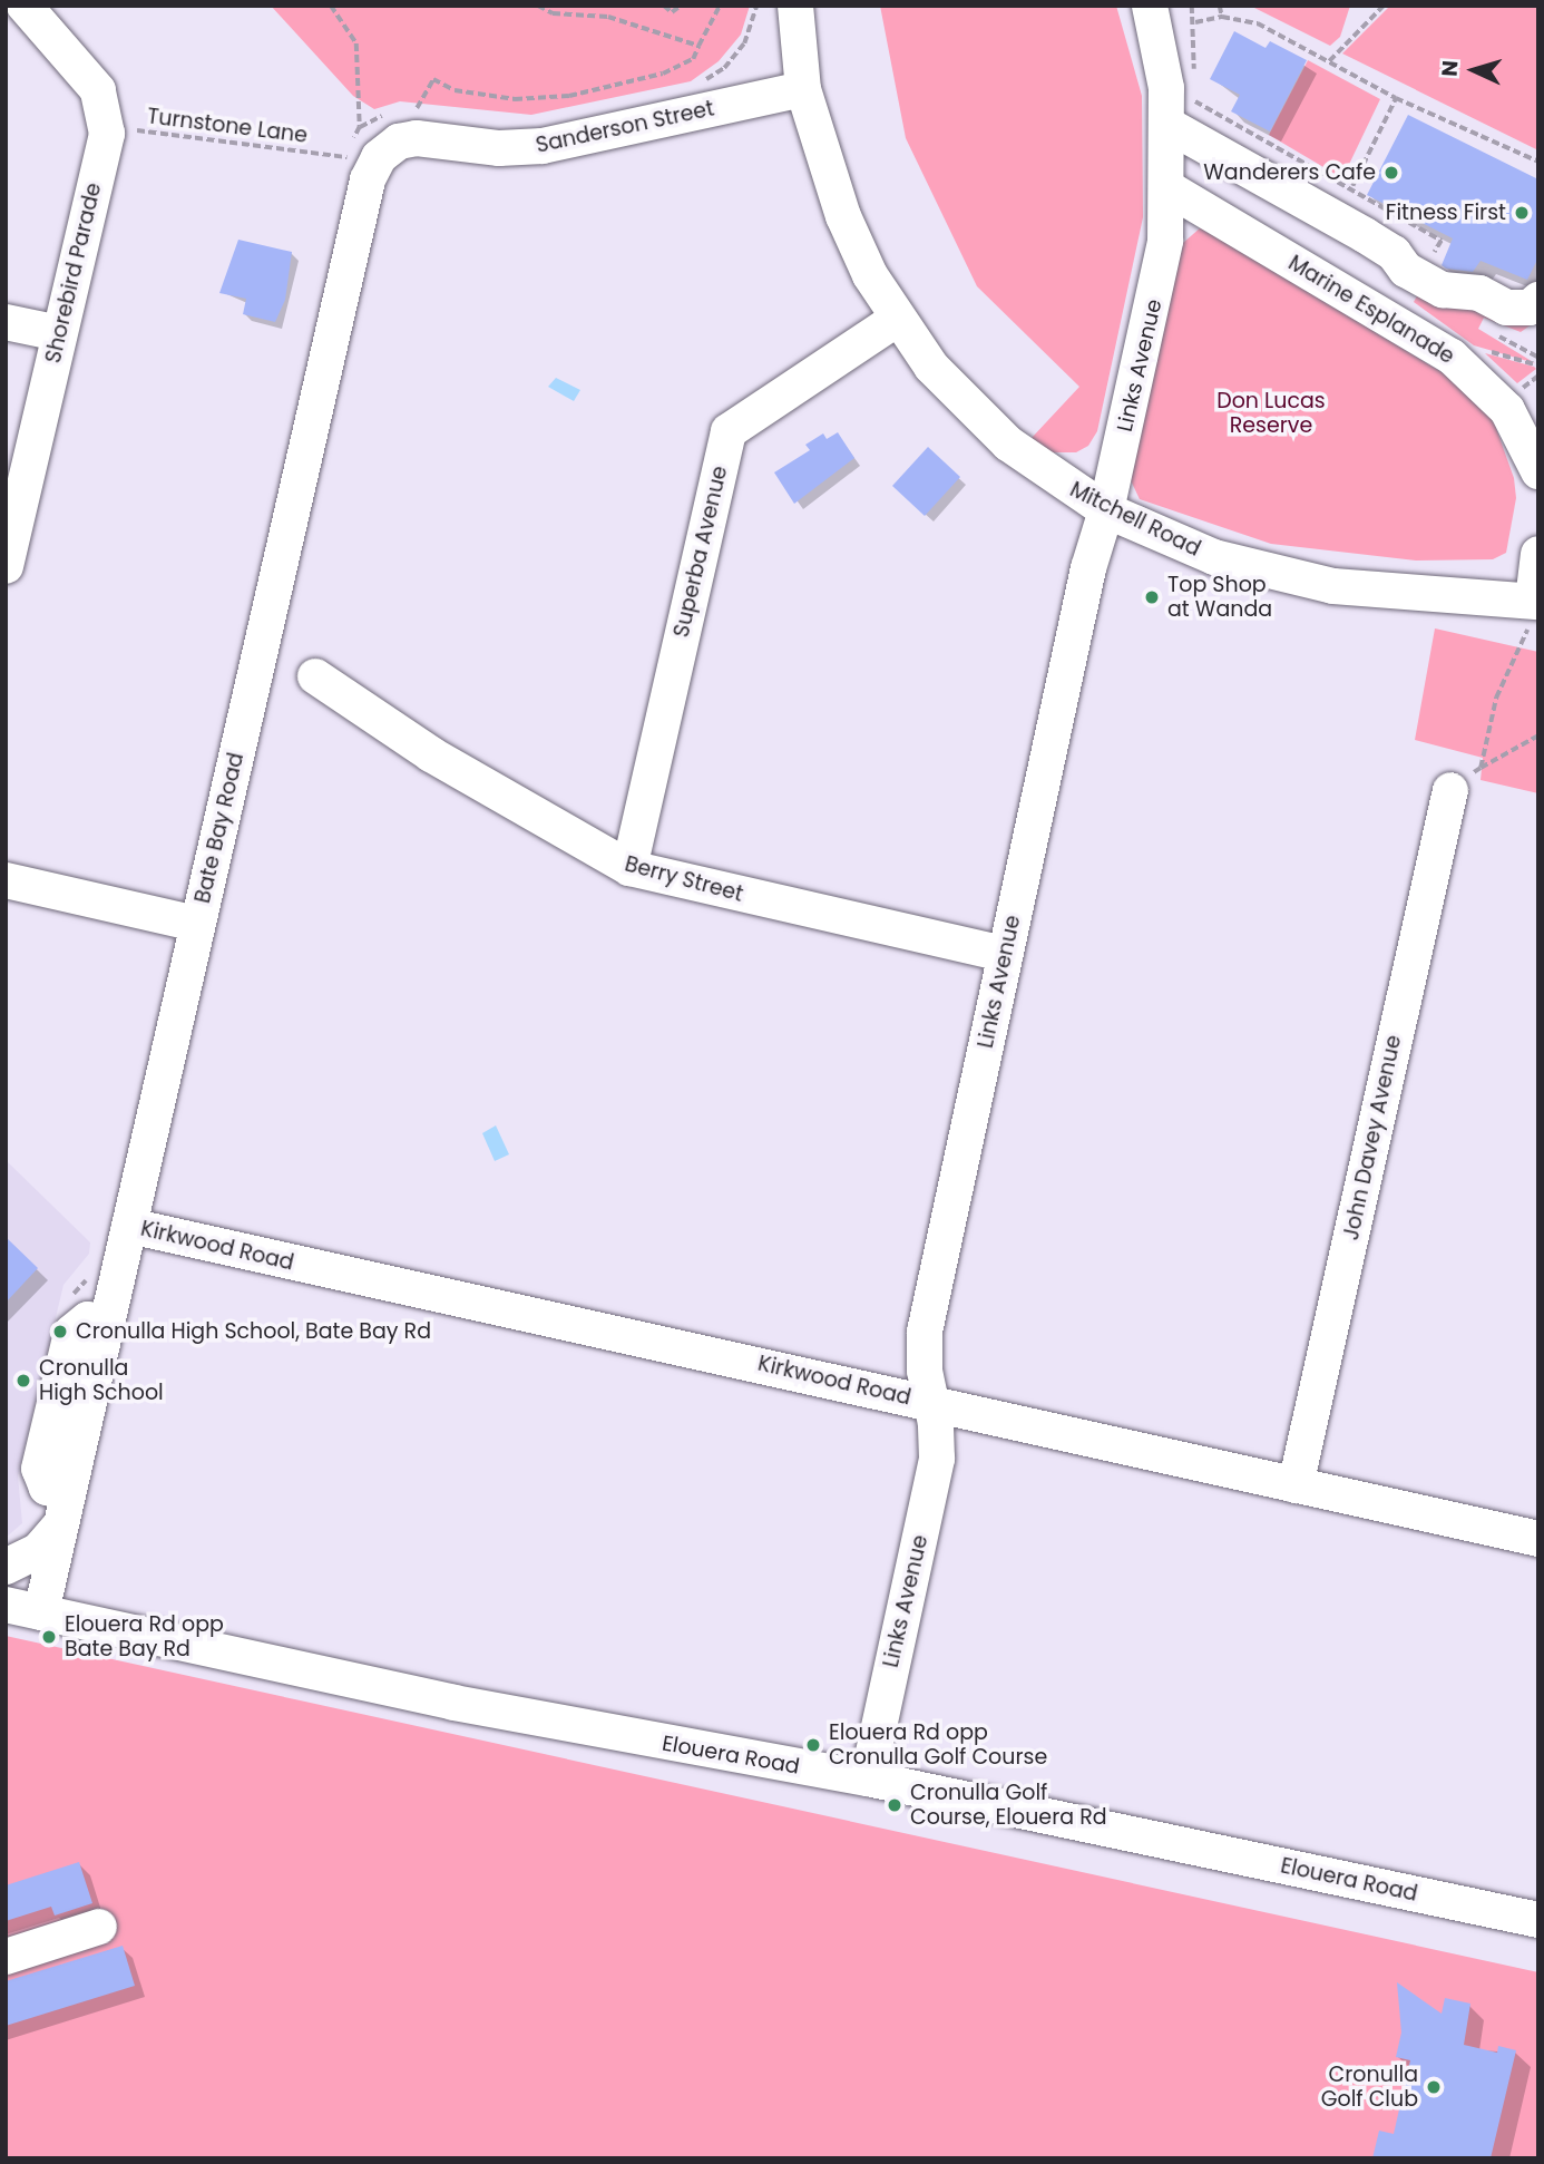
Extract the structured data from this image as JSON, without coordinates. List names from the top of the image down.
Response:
{
  "streets": {
    "street": [
      "Sanderson Street",
      "Shorebird Parade",
      "Marine Esplanade",
      "Links Avenue",
      "Mitchell Road",
      "Superba Avenue",
      "Bate Bay Road",
      "Berry Street",
      "John Davey Avenue",
      "Kirkwood Road",
      "Elouera Road"
    ],
    "path": ["Turnstone Lane"]
  },
  "crossings": [
    ["Turnstone Lane", "Shorebird Parade"],
    ["Sanderson Street", "Mitchell Road"],
    ["Sanderson Street", "Bate Bay Road"],
    ["Marine Esplanade", "Links Avenue"],
    ["Links Avenue", "Mitchell Road"],
    ["Links Avenue", "Berry Street"],
    ["Links Avenue", "Kirkwood Road"],
    ["Links Avenue", "Elouera Road"],
    ["Mitchell Road", "Superba Avenue"],
    ["Superba Avenue", "Berry Street"],
    ["Bate Bay Road", "Kirkwood Road"],
    ["Bate Bay Road", "Elouera Road"],
    ["John Davey Avenue", "Kirkwood Road"]
  ],
  "parks": ["Don Lucas Reserve"],
  "places": [
    "Wanderers Cafe",
    "Fitness First",
    "Top Shop at Wanda",
    "Cronulla High School, Bate Bay Rd",
    "Cronulla High School",
    "Elouera Rd opp Bate Bay Rd",
    "Elouera Rd opp Cronulla Golf Course",
    "Cronulla Golf Course, Elouera Rd",
    "Cronulla Golf Club"
  ],
  "north": "left"
}
